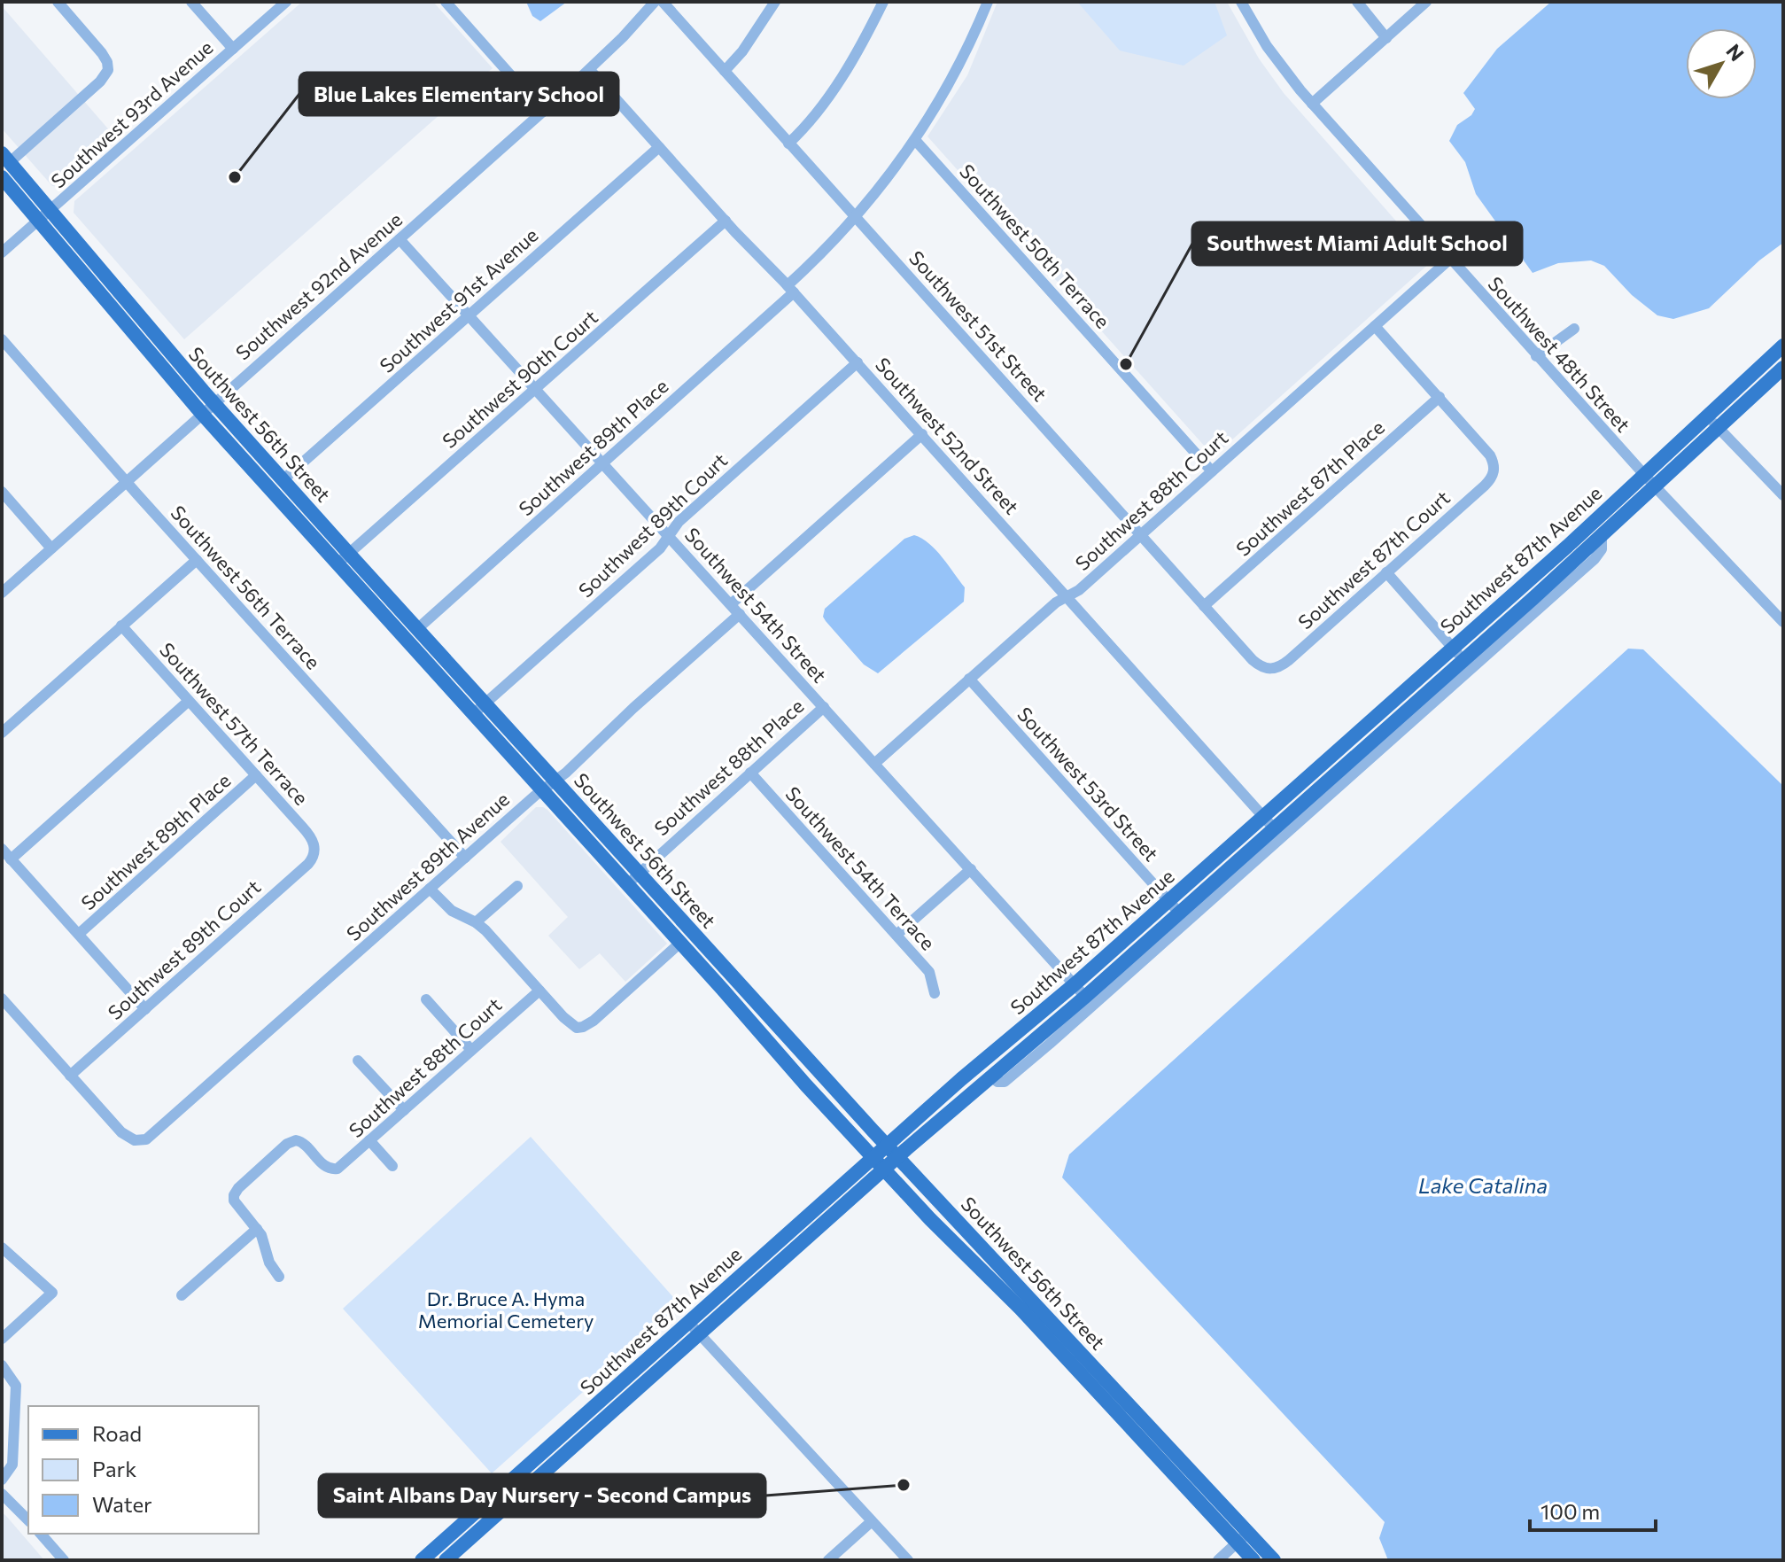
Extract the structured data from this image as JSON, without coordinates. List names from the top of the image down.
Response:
{
  "streets": {
    "main road": ["Southwest 56th Street", "Southwest 87th Avenue"],
    "street": [
      "Southwest 93rd Avenue",
      "Southwest 50th Terrace",
      "Southwest 92nd Avenue",
      "Southwest 91st Avenue",
      "Southwest 51st Street",
      "Southwest 48th Street",
      "Southwest 90th Court",
      "Southwest 52nd Street",
      "Southwest 89th Place",
      "Southwest 87th Place",
      "Southwest 88th Court",
      "Southwest 89th Court",
      "Southwest 87th Court",
      "Southwest 56th Terrace",
      "Southwest 54th Street",
      "Southwest 57th Terrace",
      "Southwest 88th Place",
      "Southwest 53rd Street",
      "Southwest 89th Avenue",
      "Southwest 54th Terrace"
    ]
  },
  "crossings": [
    ["Southwest 93rd Avenue", "Southwest 56th Street"],
    ["Southwest 50th Terrace", "Southwest 89th Place"],
    ["Southwest 50th Terrace", "Southwest 88th Court"],
    ["Southwest 92nd Avenue", "Southwest 56th Street"],
    ["Southwest 92nd Avenue", "Southwest 52nd Street"],
    ["Southwest 92nd Avenue", "Southwest 56th Terrace"],
    ["Southwest 92nd Avenue", "Southwest 54th Street"],
    ["Southwest 91st Avenue", "Southwest 56th Street"],
    ["Southwest 91st Avenue", "Southwest 52nd Street"],
    ["Southwest 91st Avenue", "Southwest 54th Street"],
    ["Southwest 51st Street", "Southwest 89th Place"],
    ["Southwest 51st Street", "Southwest 87th Place"],
    ["Southwest 51st Street", "Southwest 88th Court"],
    ["Southwest 51st Street", "Southwest 87th Court"],
    ["Southwest 48th Street", "Southwest 88th Court"],
    ["Southwest 48th Street", "Southwest 87th Avenue"],
    ["Southwest 90th Court", "Southwest 56th Street"],
    ["Southwest 90th Court", "Southwest 52nd Street"],
    ["Southwest 90th Court", "Southwest 54th Street"],
    ["Southwest 56th Street", "Southwest 89th Place"],
    ["Southwest 56th Street", "Southwest 89th Court"],
    ["Southwest 56th Street", "Southwest 87th Avenue"],
    ["Southwest 56th Street", "Southwest 88th Place"],
    ["Southwest 56th Street", "Southwest 89th Avenue"],
    ["Southwest 52nd Street", "Southwest 89th Place"],
    ["Southwest 52nd Street", "Southwest 88th Court"],
    ["Southwest 52nd Street", "Southwest 89th Court"],
    ["Southwest 52nd Street", "Southwest 87th Avenue"],
    ["Southwest 89th Place", "Southwest 54th Street"],
    ["Southwest 89th Place", "Southwest 57th Terrace"],
    ["Southwest 87th Place", "Southwest 87th Court"],
    ["Southwest 88th Court", "Southwest 54th Street"],
    ["Southwest 88th Court", "Southwest 53rd Street"],
    ["Southwest 89th Court", "Southwest 54th Street"],
    ["Southwest 89th Court", "Southwest 57th Terrace"],
    ["Southwest 89th Court", "Southwest 89th Avenue"],
    ["Southwest 87th Avenue", "Southwest 54th Street"],
    ["Southwest 87th Avenue", "Southwest 53rd Street"],
    ["Southwest 56th Terrace", "Southwest 89th Avenue"],
    ["Southwest 54th Street", "Southwest 88th Place"],
    ["Southwest 54th Street", "Southwest 89th Avenue"],
    ["Southwest 88th Place", "Southwest 54th Terrace"]
  ],
  "water": ["Lake Catalina"],
  "parks": ["Dr. Bruce A. Hyma Memorial Cemetery"],
  "places": ["Blue Lakes Elementary School", "Southwest Miami Adult School", "Saint Albans Day Nursery - Second Campus"],
  "legend": ["Road", "Park", "Water"],
  "scale_bar": "100 m",
  "north": "top right"
}
